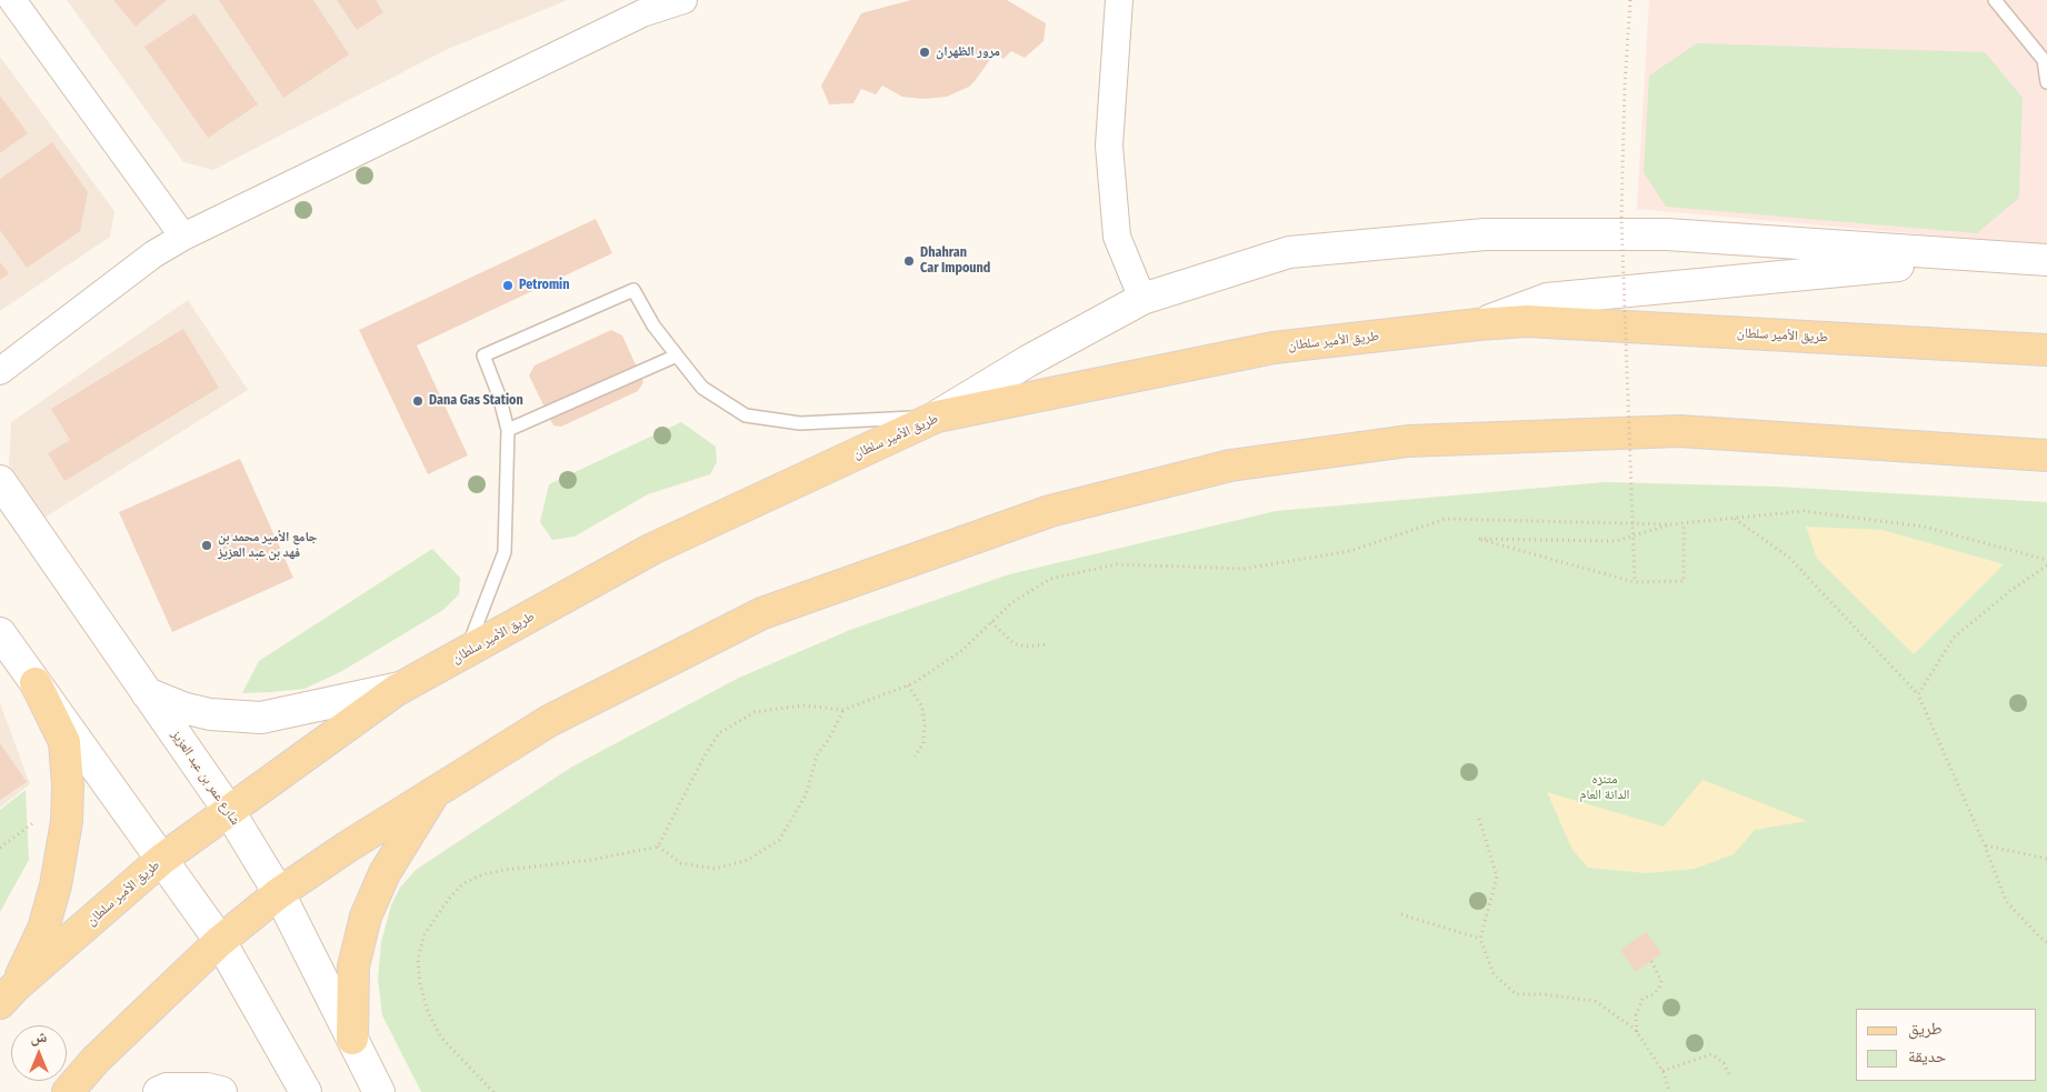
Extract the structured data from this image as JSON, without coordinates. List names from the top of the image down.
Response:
{
  "streets": {
    "main road": ["طريق الأمير سلطان"],
    "street": ["شارع عمر بن عبد العزيز"]
  },
  "crossings": [
    ["طريق الأمير سلطان", "شارع عمر بن عبد العزيز"]
  ],
  "parks": ["متنزه الدانة العام"],
  "places": [
    "مرور الظهران",
    "Dhahran Car Impound",
    "Petromin",
    "Dana Gas Station",
    "جامع الأمير محمد بن فهد بن عبد العزيز"
  ],
  "legend": ["طريق", "حديقة"],
  "north": "top"
}
